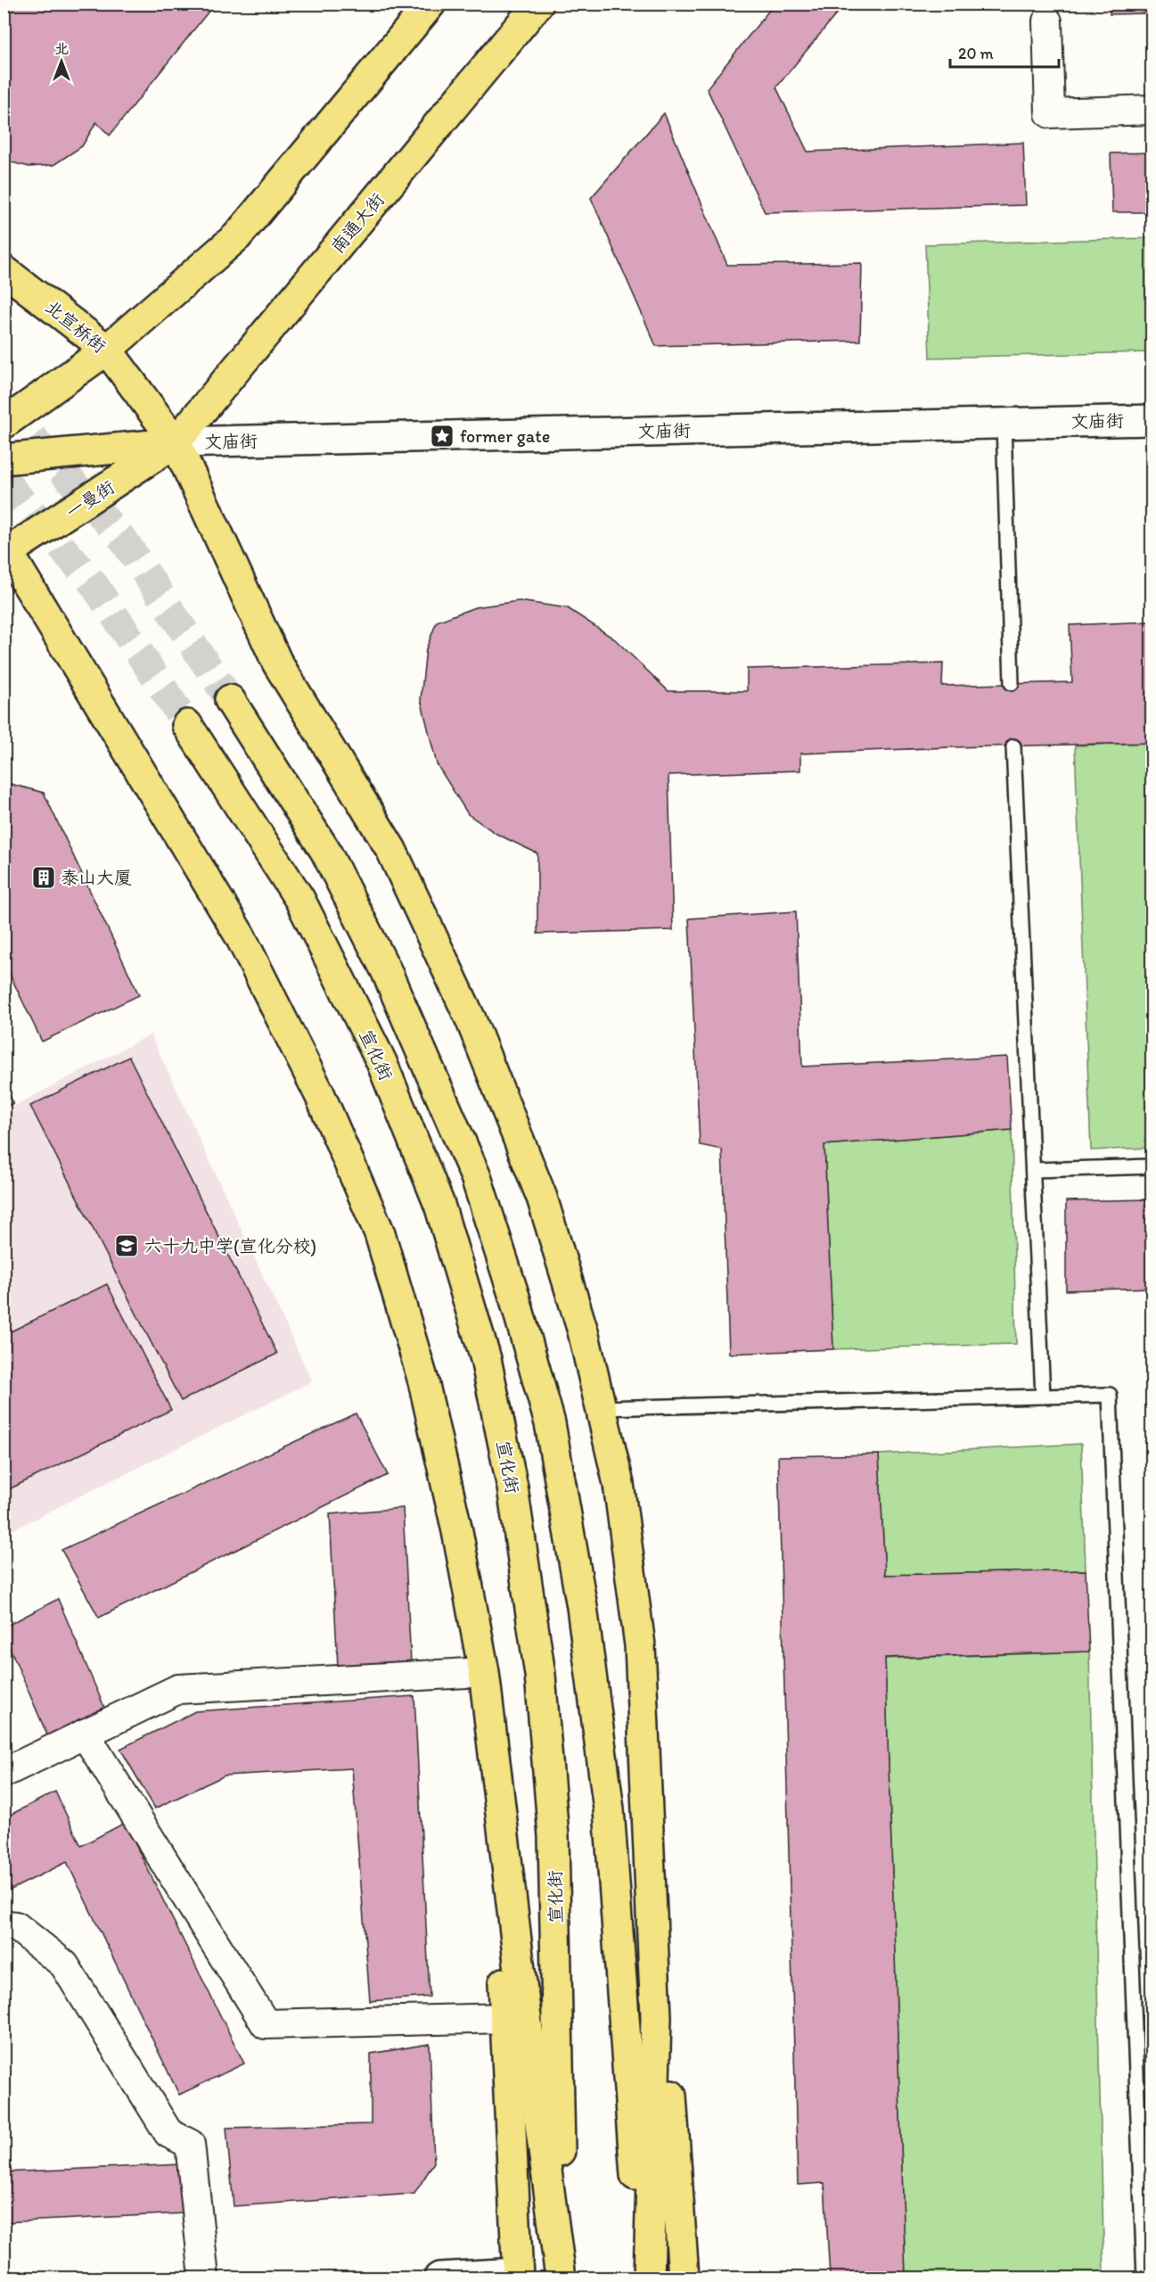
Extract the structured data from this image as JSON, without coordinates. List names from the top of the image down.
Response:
{
  "streets": {
    "main road": [
      "南通大街",
      "北宣桥街",
      "文庙街",
      "一曼街",
      "宣化街"
    ]
  },
  "crossings": [
    ["南通大街", "北宣桥街"],
    ["南通大街", "文庙街"],
    ["南通大街", "一曼街"],
    ["北宣桥街", "文庙街"],
    ["北宣桥街", "一曼街"],
    ["文庙街", "一曼街"]
  ],
  "places": {
    "place": ["former gate"],
    "building": ["泰山大厦"],
    "school or university": ["六十九中学(宣化分校)"]
  },
  "scale_bar": "20 m",
  "north": "top"
}
